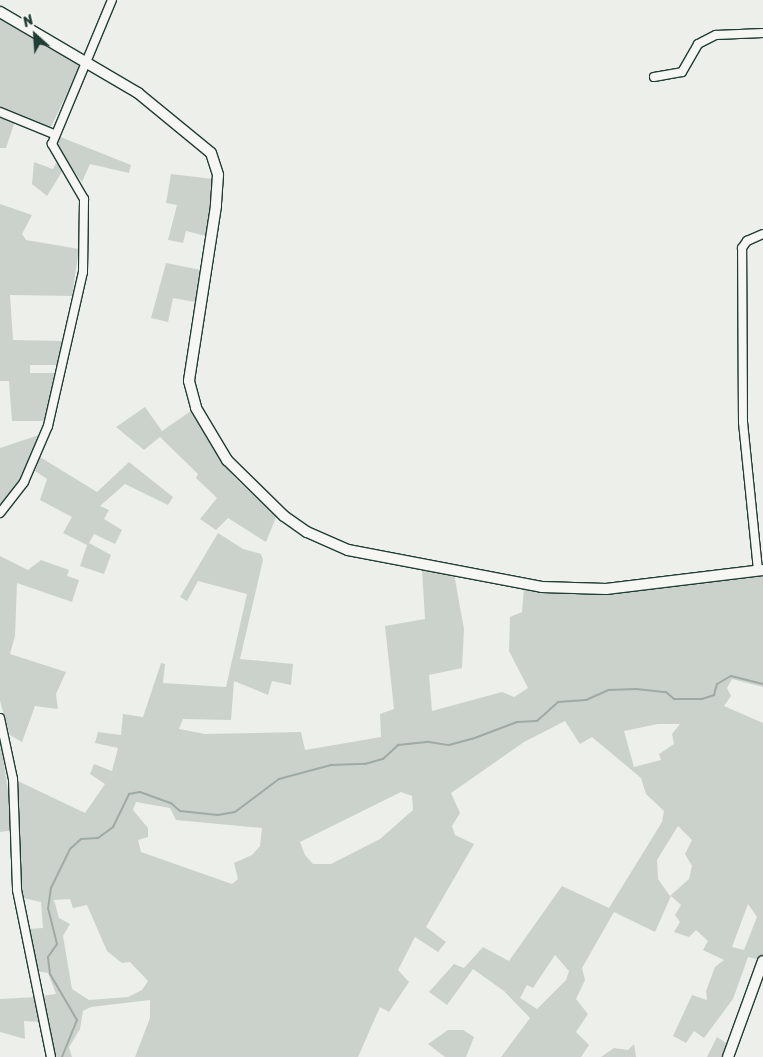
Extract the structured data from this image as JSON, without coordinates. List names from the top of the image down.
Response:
{
  "north": "top left"
}
